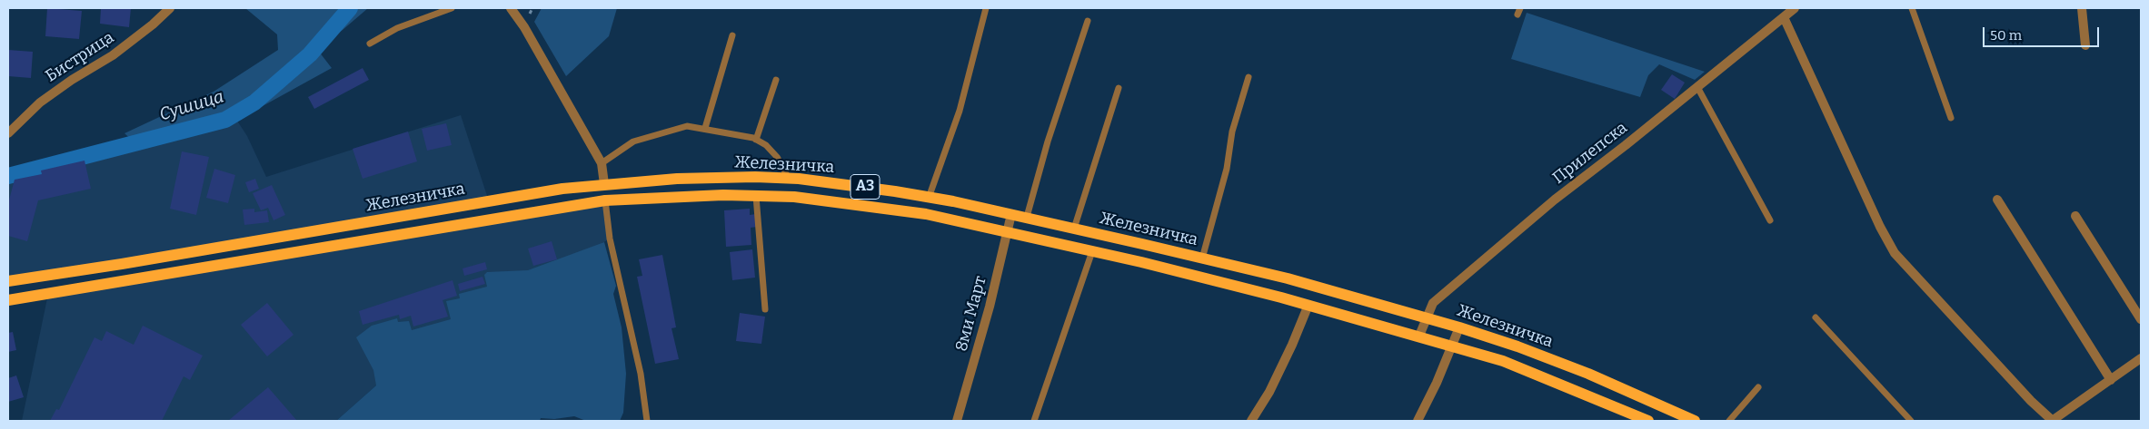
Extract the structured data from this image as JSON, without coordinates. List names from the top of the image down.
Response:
{
  "streets": {
    "main road": ["Железничка", "A3"],
    "street": ["Бистрица", "Прилепска", "8ми Март"]
  },
  "crossings": [
    ["Прилепска", "Железничка"],
    ["Железничка", "8ми Март"]
  ],
  "water": ["Сушица"],
  "scale_bar": "50 m"
}
